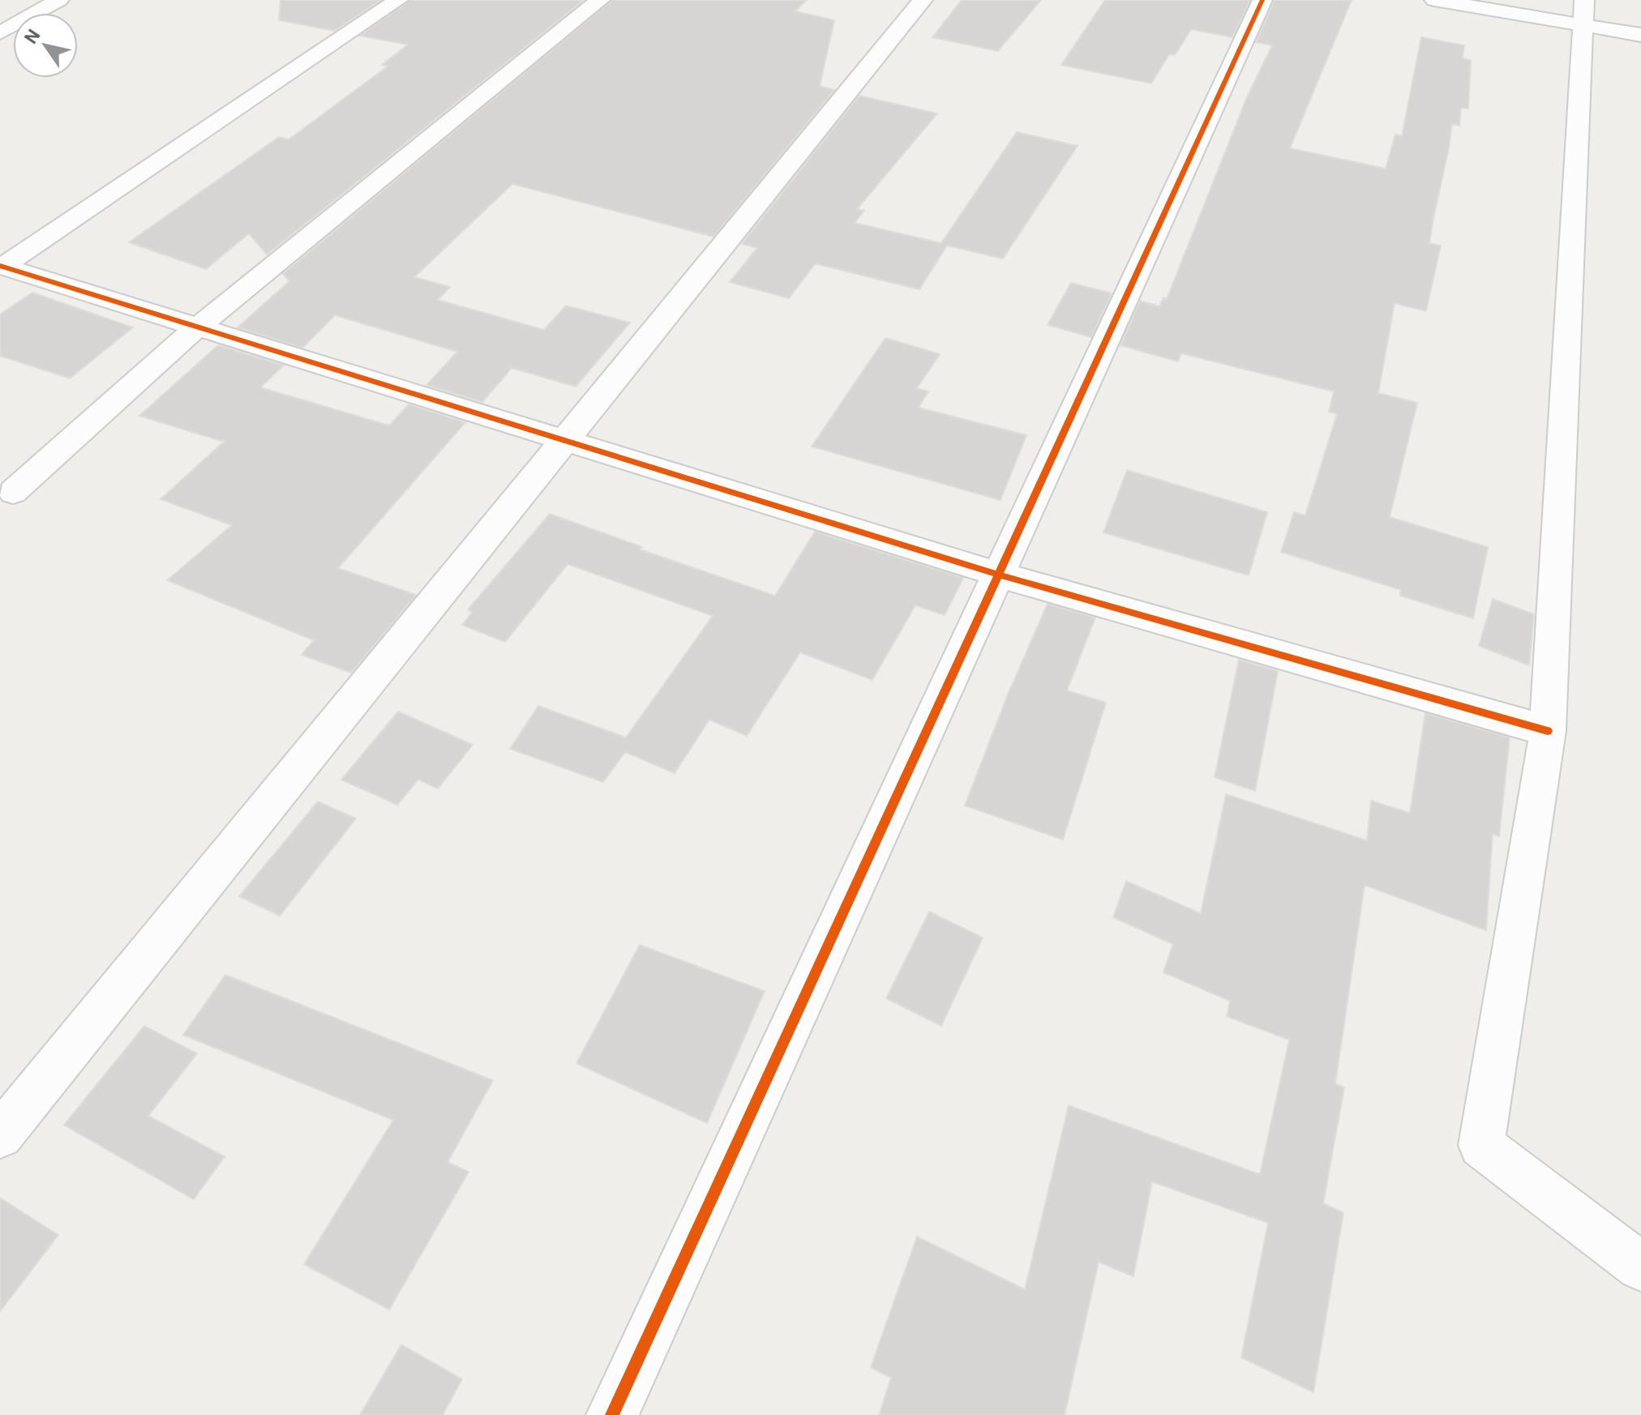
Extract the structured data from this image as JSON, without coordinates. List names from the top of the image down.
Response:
{
  "north": "top left"
}
